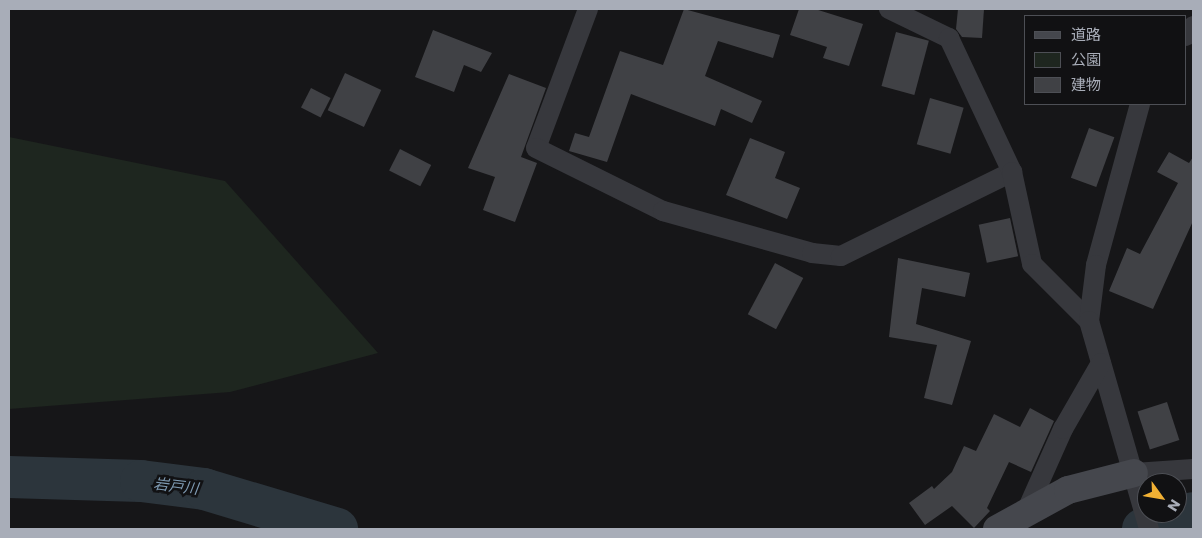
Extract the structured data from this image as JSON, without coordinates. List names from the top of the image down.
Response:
{
  "water": ["岩戸川"],
  "legend": ["道路", "公園", "建物"],
  "north": "bottom right"
}
